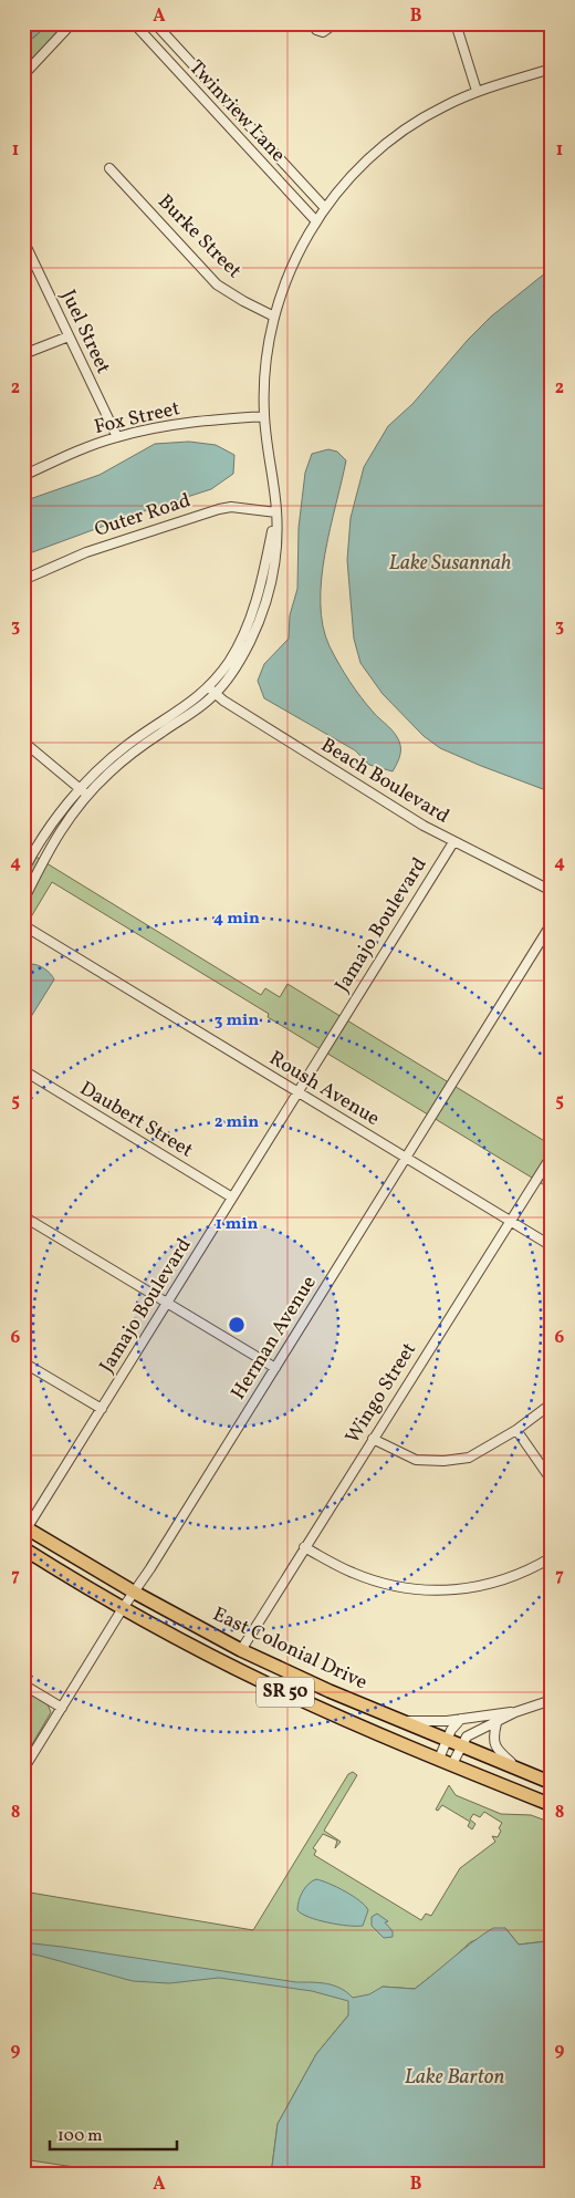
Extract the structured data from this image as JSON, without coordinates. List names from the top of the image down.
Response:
{
  "streets": {
    "highway": ["East Colonial Drive", "SR 50"],
    "street": [
      "Twinview Lane",
      "Burke Street",
      "Juel Street",
      "Fox Street",
      "Outer Road",
      "Beach Boulevard",
      "Jamajo Boulevard",
      "Roush Avenue",
      "Daubert Street",
      "Herman Avenue",
      "Wingo Street"
    ]
  },
  "crossings": [
    ["Juel Street", "Fox Street"],
    ["Beach Boulevard", "Jamajo Boulevard"],
    ["Jamajo Boulevard", "Roush Avenue"],
    ["Jamajo Boulevard", "Daubert Street"],
    ["Jamajo Boulevard", "East Colonial Drive"],
    ["Roush Avenue", "Herman Avenue"],
    ["Roush Avenue", "Wingo Street"],
    ["Herman Avenue", "East Colonial Drive"],
    ["Wingo Street", "East Colonial Drive"]
  ],
  "water": ["Lake Susannah", "Lake Barton"],
  "scale_bar": "100 m",
  "grid": {
    "columns": ["A", "B"],
    "rows": [
      "1",
      "2",
      "3",
      "4",
      "5",
      "6",
      "7",
      "8",
      "9"
    ]
  },
  "rings": [
    "4 min",
    "3 min",
    "2 min",
    "1 min"
  ]
}
